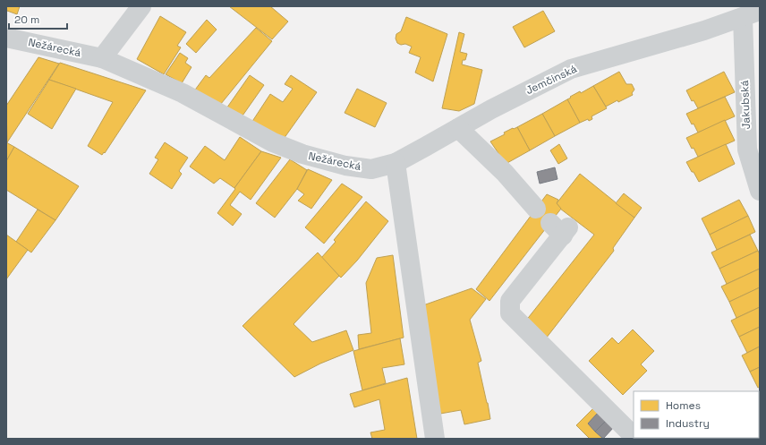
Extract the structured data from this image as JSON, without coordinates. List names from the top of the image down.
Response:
{
  "streets": {
    "street": ["Nežárecká", "Jemčinská", "Jakubská"]
  },
  "crossings": [
    ["Nežárecká", "Jemčinská"],
    ["Jemčinská", "Jakubská"]
  ],
  "legend": ["Homes", "Industry"],
  "scale_bar": "20 m"
}
